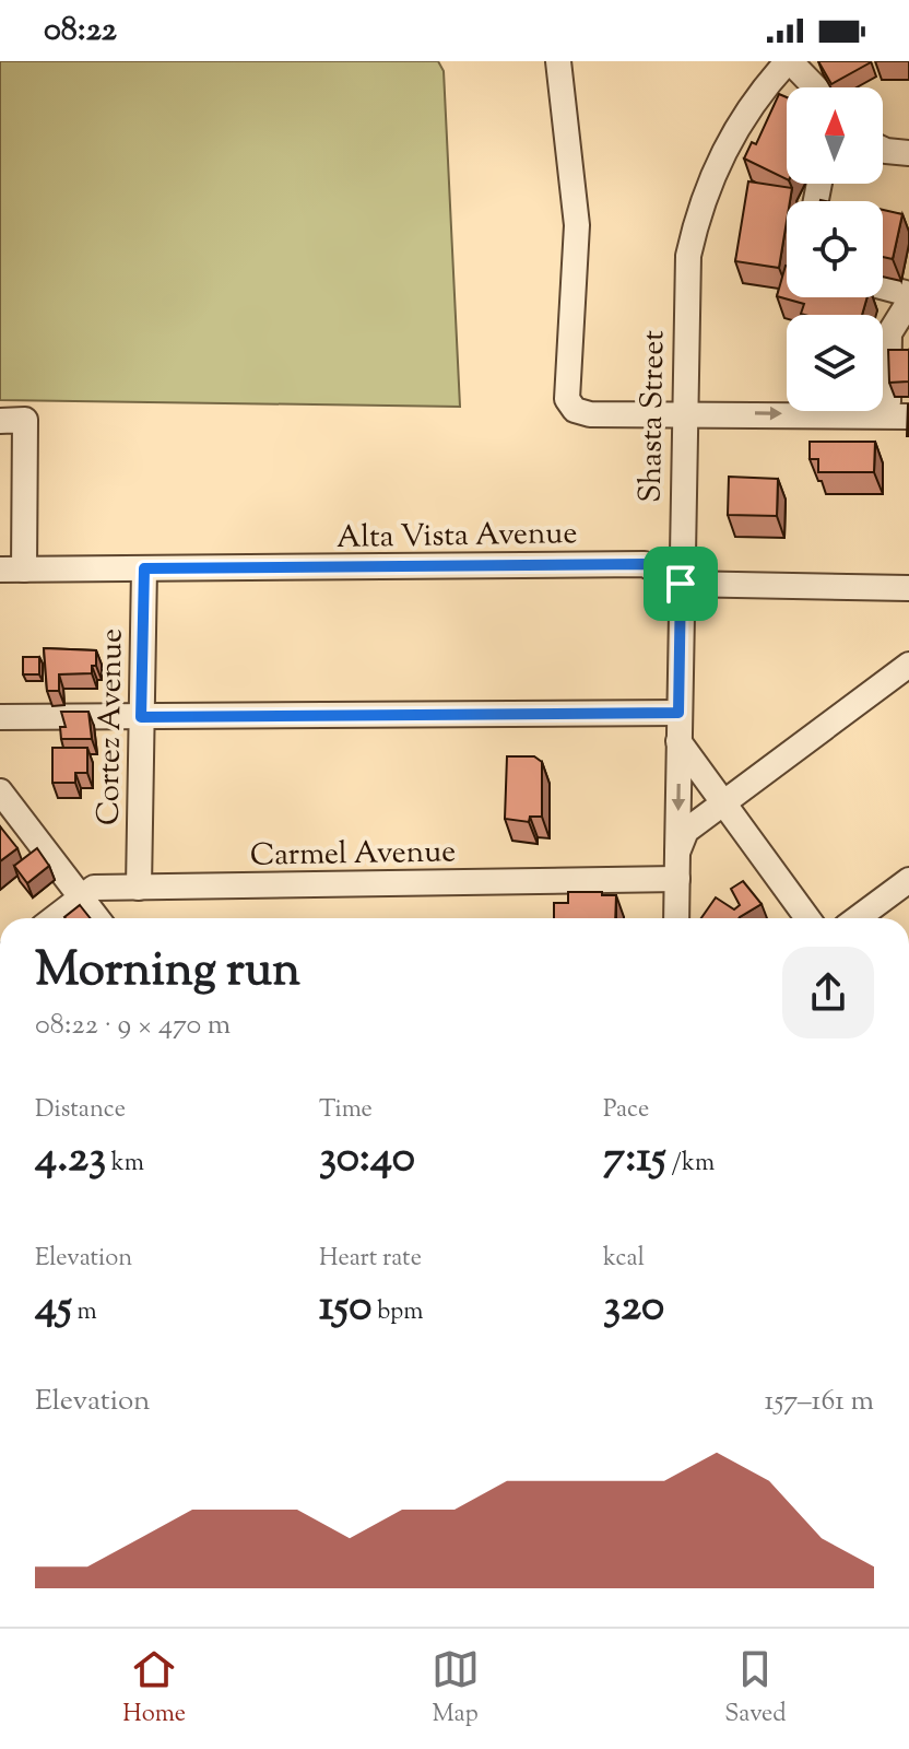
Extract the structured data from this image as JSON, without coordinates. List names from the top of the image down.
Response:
{
  "streets": {
    "street": [
      "Shasta Street",
      "Alta Vista Avenue",
      "Cortez Avenue",
      "Carmel Avenue"
    ]
  },
  "crossings": [
    ["Shasta Street", "Alta Vista Avenue"],
    ["Shasta Street", "Carmel Avenue"],
    ["Alta Vista Avenue", "Cortez Avenue"],
    ["Cortez Avenue", "Carmel Avenue"]
  ],
  "north": "top",
  "page": {
    "status": "08:22",
    "heading": ["Morning run", "08:22 · 9 × 470 m"],
    "stats": [
      ["Distance", "4.23 km"],
      ["Time", "30:40"],
      ["Pace", "7:15 /km"],
      ["Elevation", "45 m"],
      ["Heart rate", "150 bpm"],
      ["kcal", "320"]
    ],
    "chart": ["Elevation", "157–161 m"],
    "tabs": ["Home", "Map", "Saved"]
  }
}
